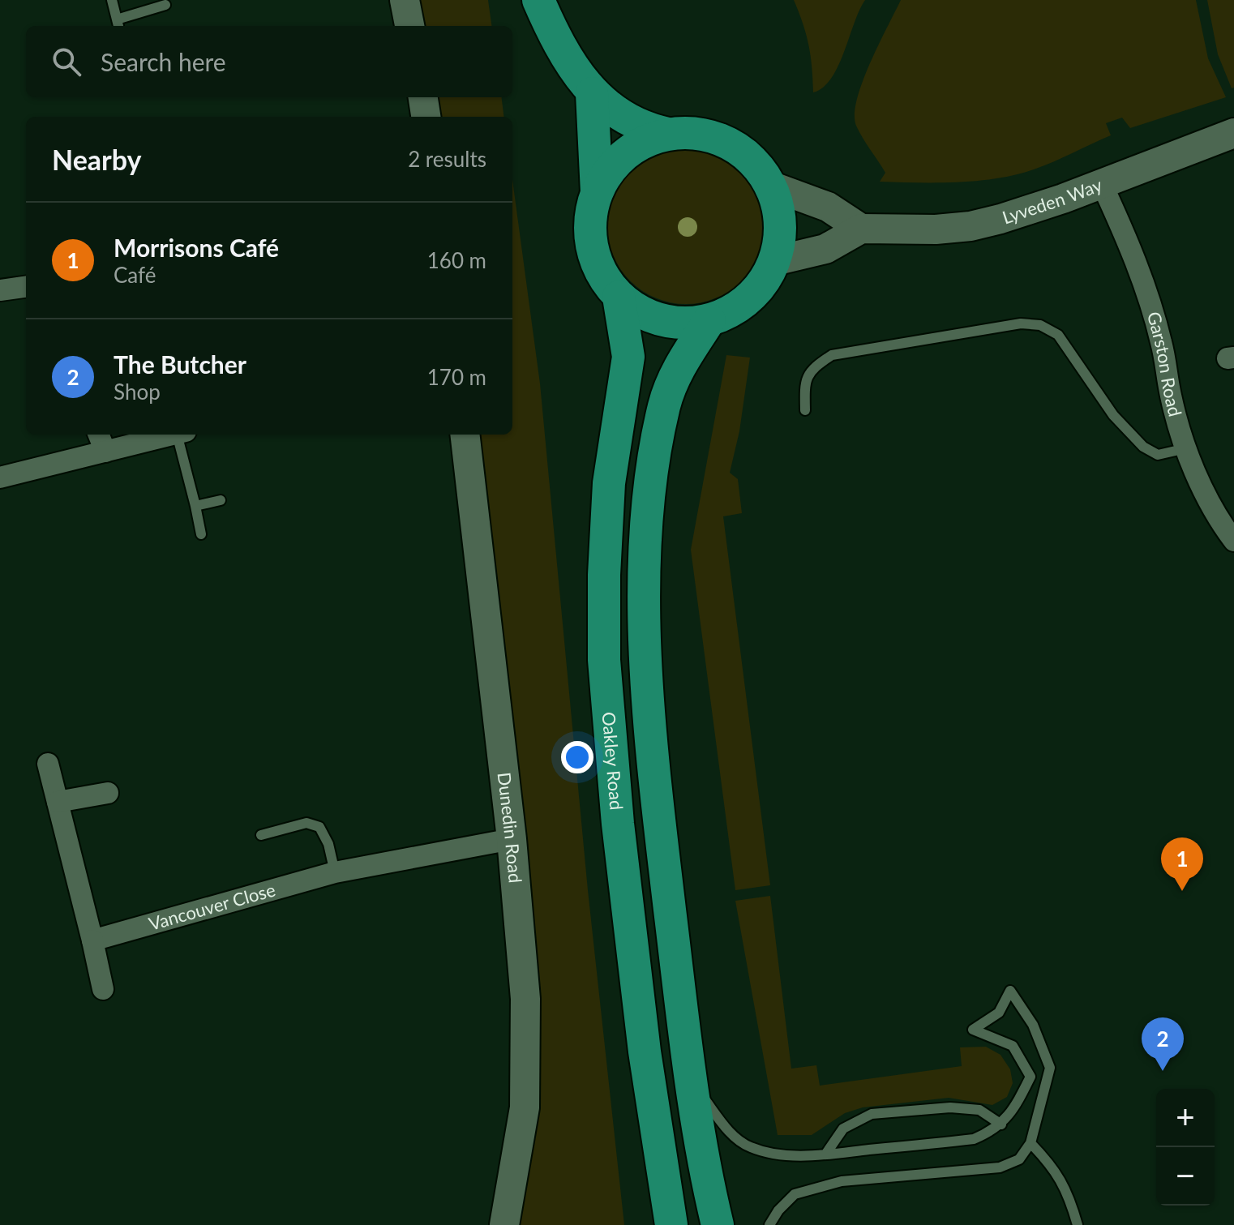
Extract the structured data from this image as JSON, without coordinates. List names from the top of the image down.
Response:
{
  "streets": {
    "main road": ["Oakley Road"],
    "street": [
      "Lyveden Way",
      "Garston Road",
      "Dunedin Road",
      "Vancouver Close"
    ]
  },
  "crossings": [
    ["Lyveden Way", "Garston Road"],
    ["Dunedin Road", "Vancouver Close"]
  ],
  "page": {
    "search": "Search here",
    "heading": ["Nearby", "2 results"],
    "list": [
      {
        "mark": "1",
        "name": "Morrisons Café",
        "note": "Café",
        "value": "160 m"
      },
      {
        "mark": "2",
        "name": "The Butcher",
        "note": "Shop",
        "value": "170 m"
      }
    ],
    "pins": ["1", "2"],
    "map_buttons": ["+", "−"]
  }
}
